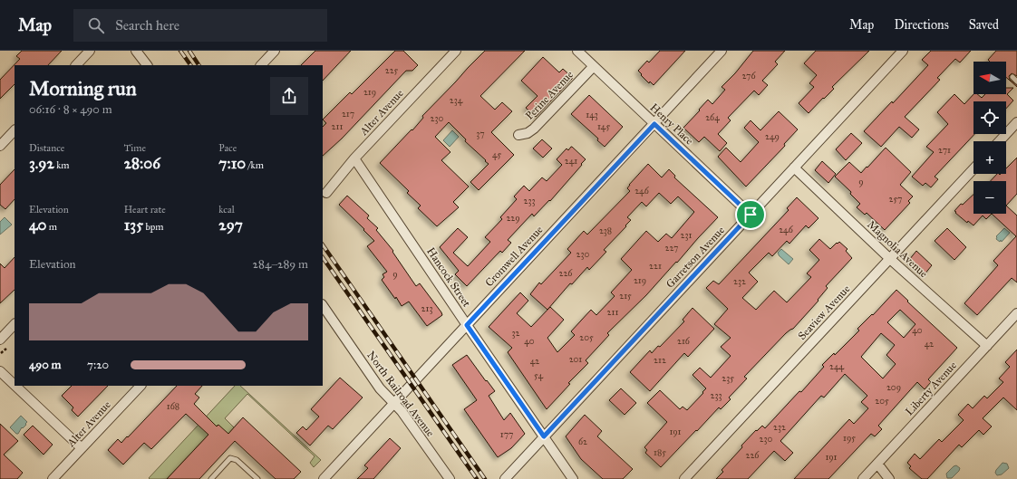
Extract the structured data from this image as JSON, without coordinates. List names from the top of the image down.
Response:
{
  "streets": {
    "street": [
      "Perine Avenue",
      "Alter Avenue",
      "Henry Place",
      "Magnolia Avenue",
      "Cromwell Avenue",
      "Garretson Avenue",
      "Hancock Street",
      "Seaview Avenue",
      "Liberty Avenue",
      "North Railroad Avenue"
    ]
  },
  "crossings": [
    ["Perine Avenue", "Henry Place"],
    ["Alter Avenue", "Hancock Street"],
    ["Henry Place", "Cromwell Avenue"],
    ["Henry Place", "Garretson Avenue"],
    ["Magnolia Avenue", "Garretson Avenue"],
    ["Magnolia Avenue", "Seaview Avenue"],
    ["Magnolia Avenue", "Liberty Avenue"],
    ["Cromwell Avenue", "Hancock Street"],
    ["Cromwell Avenue", "North Railroad Avenue"],
    ["Garretson Avenue", "Hancock Street"]
  ],
  "house_numbers": [
    "225",
    "276",
    "219",
    "234",
    "217",
    "143",
    "264",
    "230",
    "211",
    "145",
    "37",
    "249",
    "271",
    "45",
    "241",
    "9",
    "246",
    "257",
    "233",
    "229",
    "246",
    "238",
    "231",
    "227",
    "230",
    "221",
    "226",
    "9",
    "219",
    "232",
    "215",
    "213",
    "211",
    "40",
    "32",
    "205",
    "40",
    "216",
    "42",
    "201",
    "212",
    "42",
    "244",
    "54",
    "235",
    "209",
    "233",
    "205",
    "168",
    "232",
    "191",
    "177",
    "195",
    "230",
    "62",
    "185",
    "226",
    "191"
  ],
  "north": "left",
  "page": {
    "header": "Map",
    "search": "Search here",
    "nav": ["Map", "Directions", "Saved"],
    "map_buttons": ["+", "−"],
    "heading": ["Morning run", "06:16 · 8 × 490 m"],
    "stats": [
      ["Distance", "3.92 km"],
      ["Time", "28:06"],
      ["Pace", "7:10 /km"],
      ["Elevation", "40 m"],
      ["Heart rate", "135 bpm"],
      ["kcal", "297"]
    ],
    "chart": ["Elevation", "284–289 m"],
    "list": [
      {
        "name": "490 m",
        "note": "7:20"
      }
    ]
  }
}
